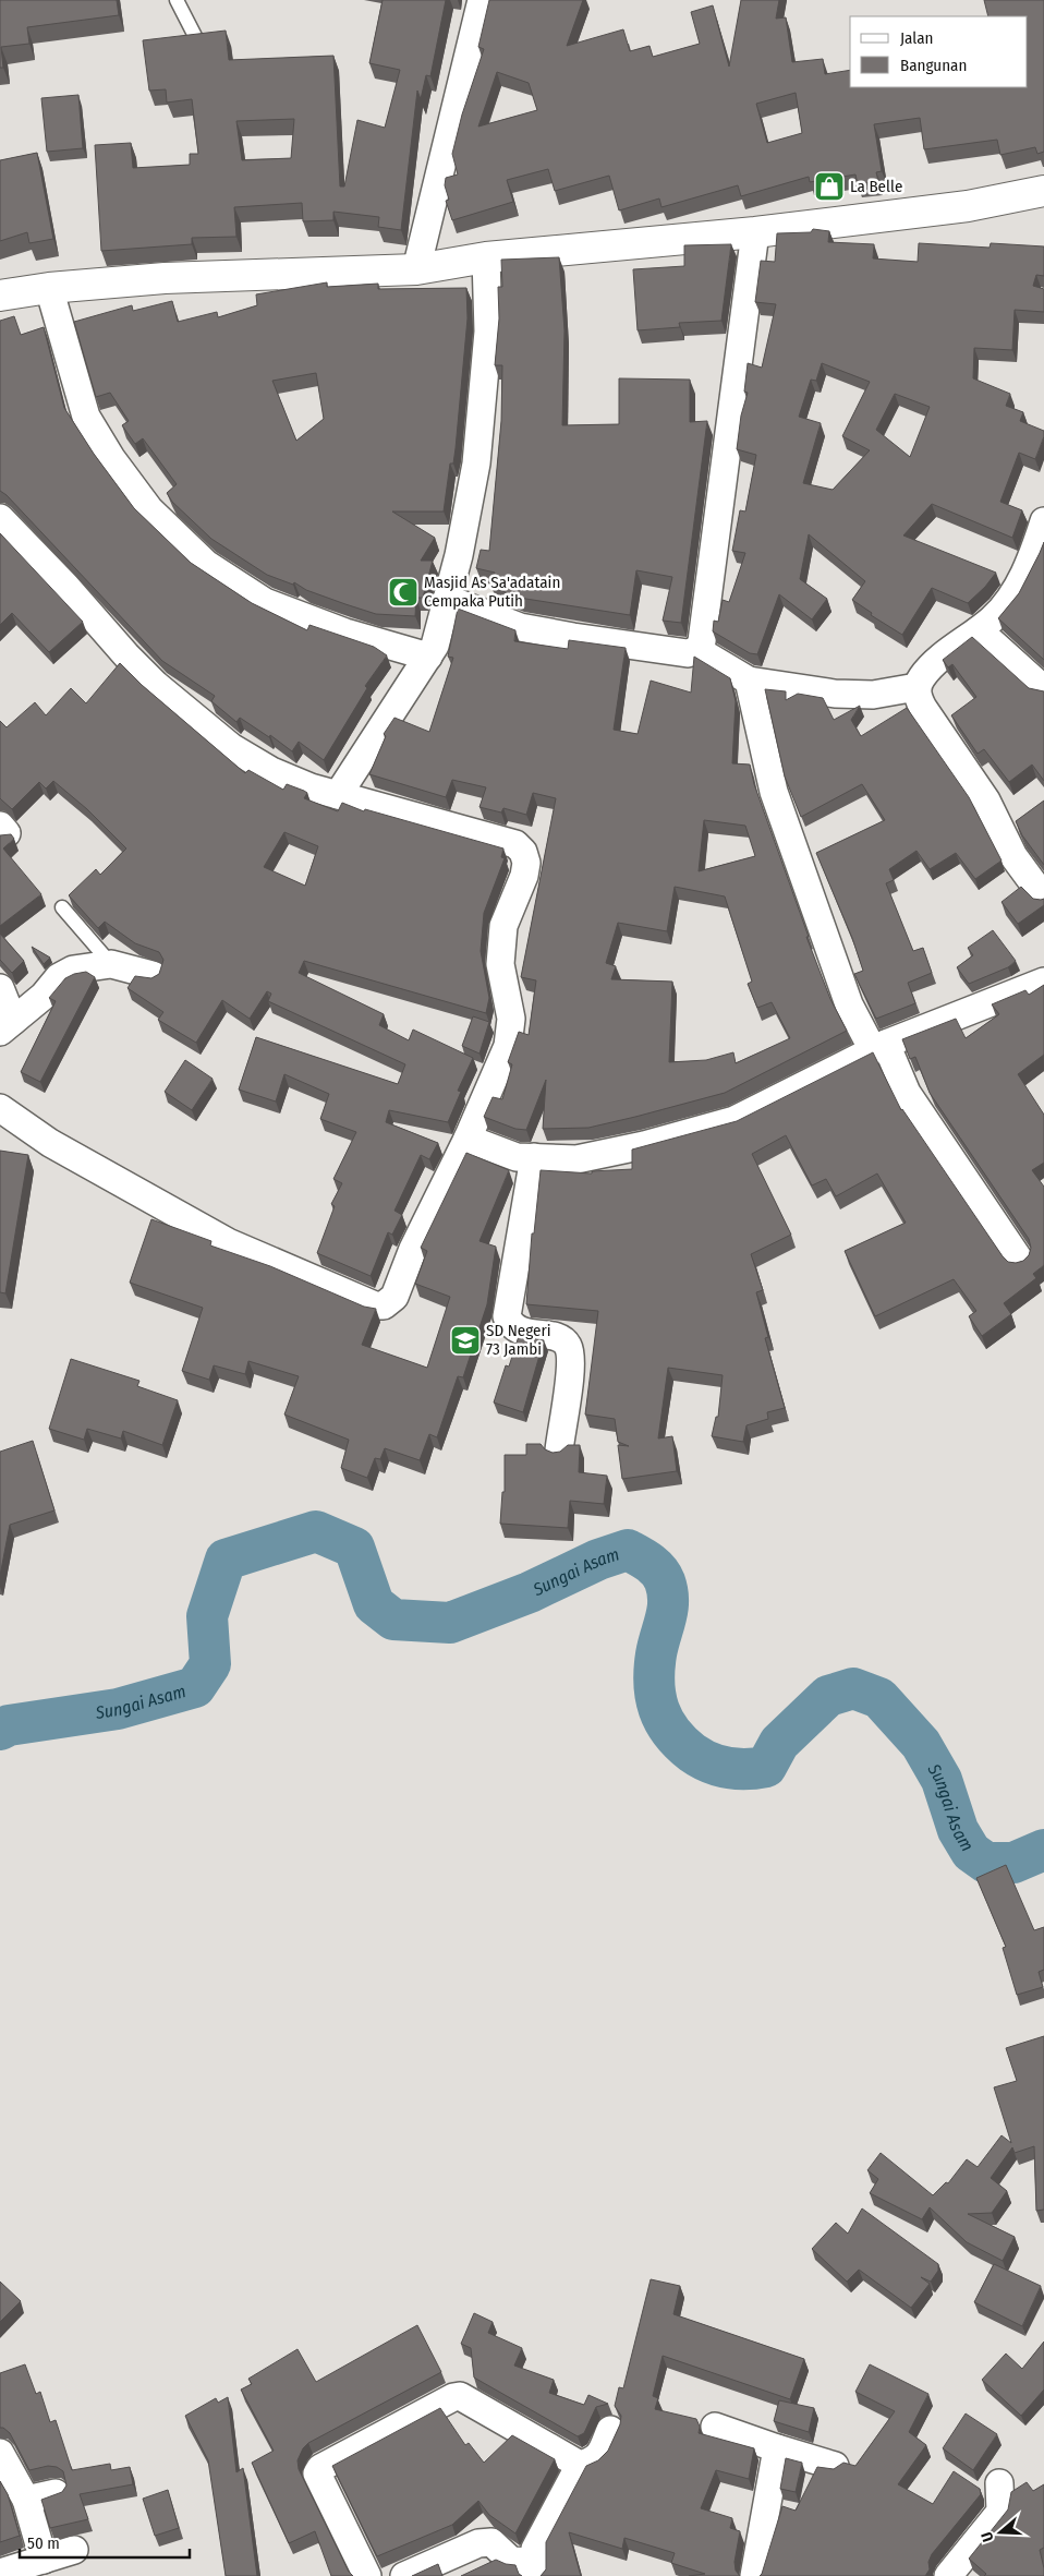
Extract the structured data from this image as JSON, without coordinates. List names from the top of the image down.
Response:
{
  "water": ["Sungai Asam"],
  "places": {
    "shop": ["La Belle"],
    "mosque": ["Masjid As Sa'adatain Cempaka Putih"],
    "school or university": ["SD Negeri 73 Jambi"]
  },
  "legend": ["Jalan", "Bangunan"],
  "scale_bar": "50 m",
  "north": "left"
}
